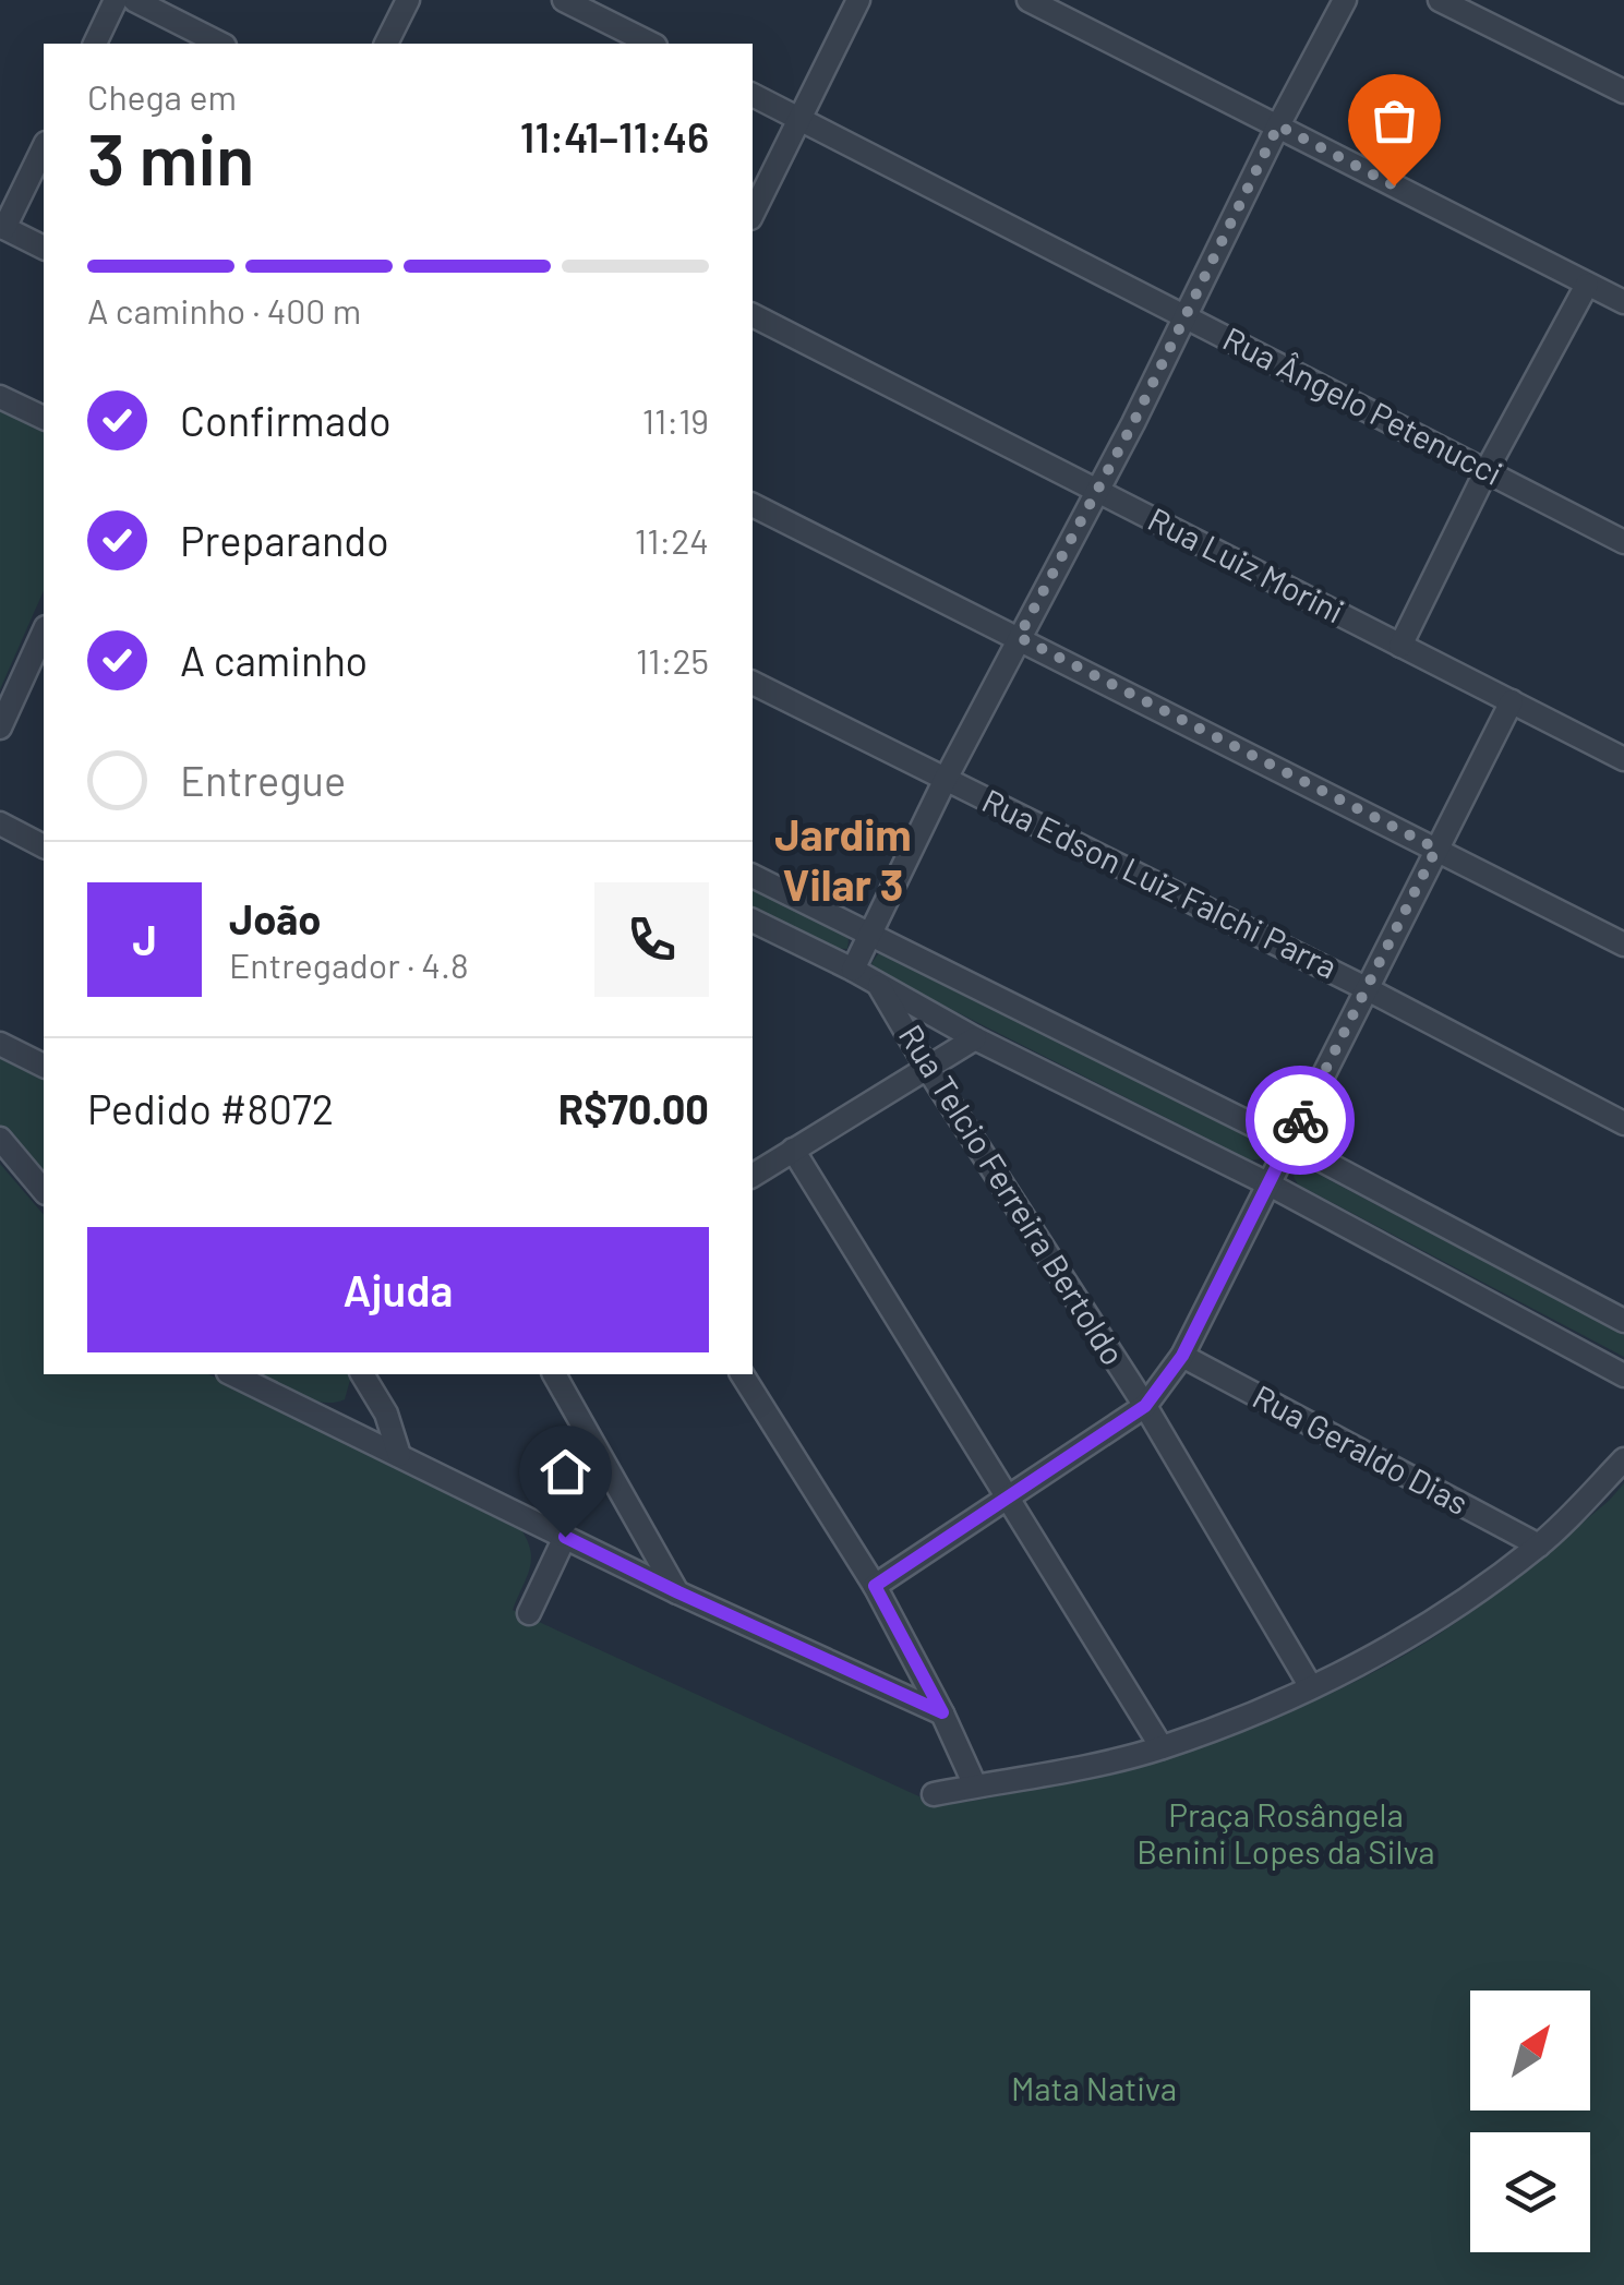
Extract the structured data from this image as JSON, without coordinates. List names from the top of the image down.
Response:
{
  "streets": {
    "street": [
      "Rua Ângelo Petenucci",
      "Rua Luiz Morini",
      "Rua Edson Luiz Falchi Parra",
      "Rua Telcio Ferreira Bertoldo",
      "Rua Geraldo Dias"
    ]
  },
  "districts": ["Jardim Vilar 3"],
  "parks": ["Praça Rosângela Benini Lopes da Silva", "Mata Nativa"],
  "north": "top right",
  "page": {
    "heading": ["3 min", "Chega em", "11:41–11:46"],
    "panel": [
      "João",
      "Entregador · 4.8",
      "Pedido #8072",
      "R$70.00"
    ],
    "bar": "A caminho · 400 m",
    "list": [
      ["Confirmado", "11:19"],
      ["Preparando", "11:24"],
      ["A caminho", "11:25"],
      "Entregue"
    ],
    "round": "J",
    "buttons": "Ajuda"
  }
}
